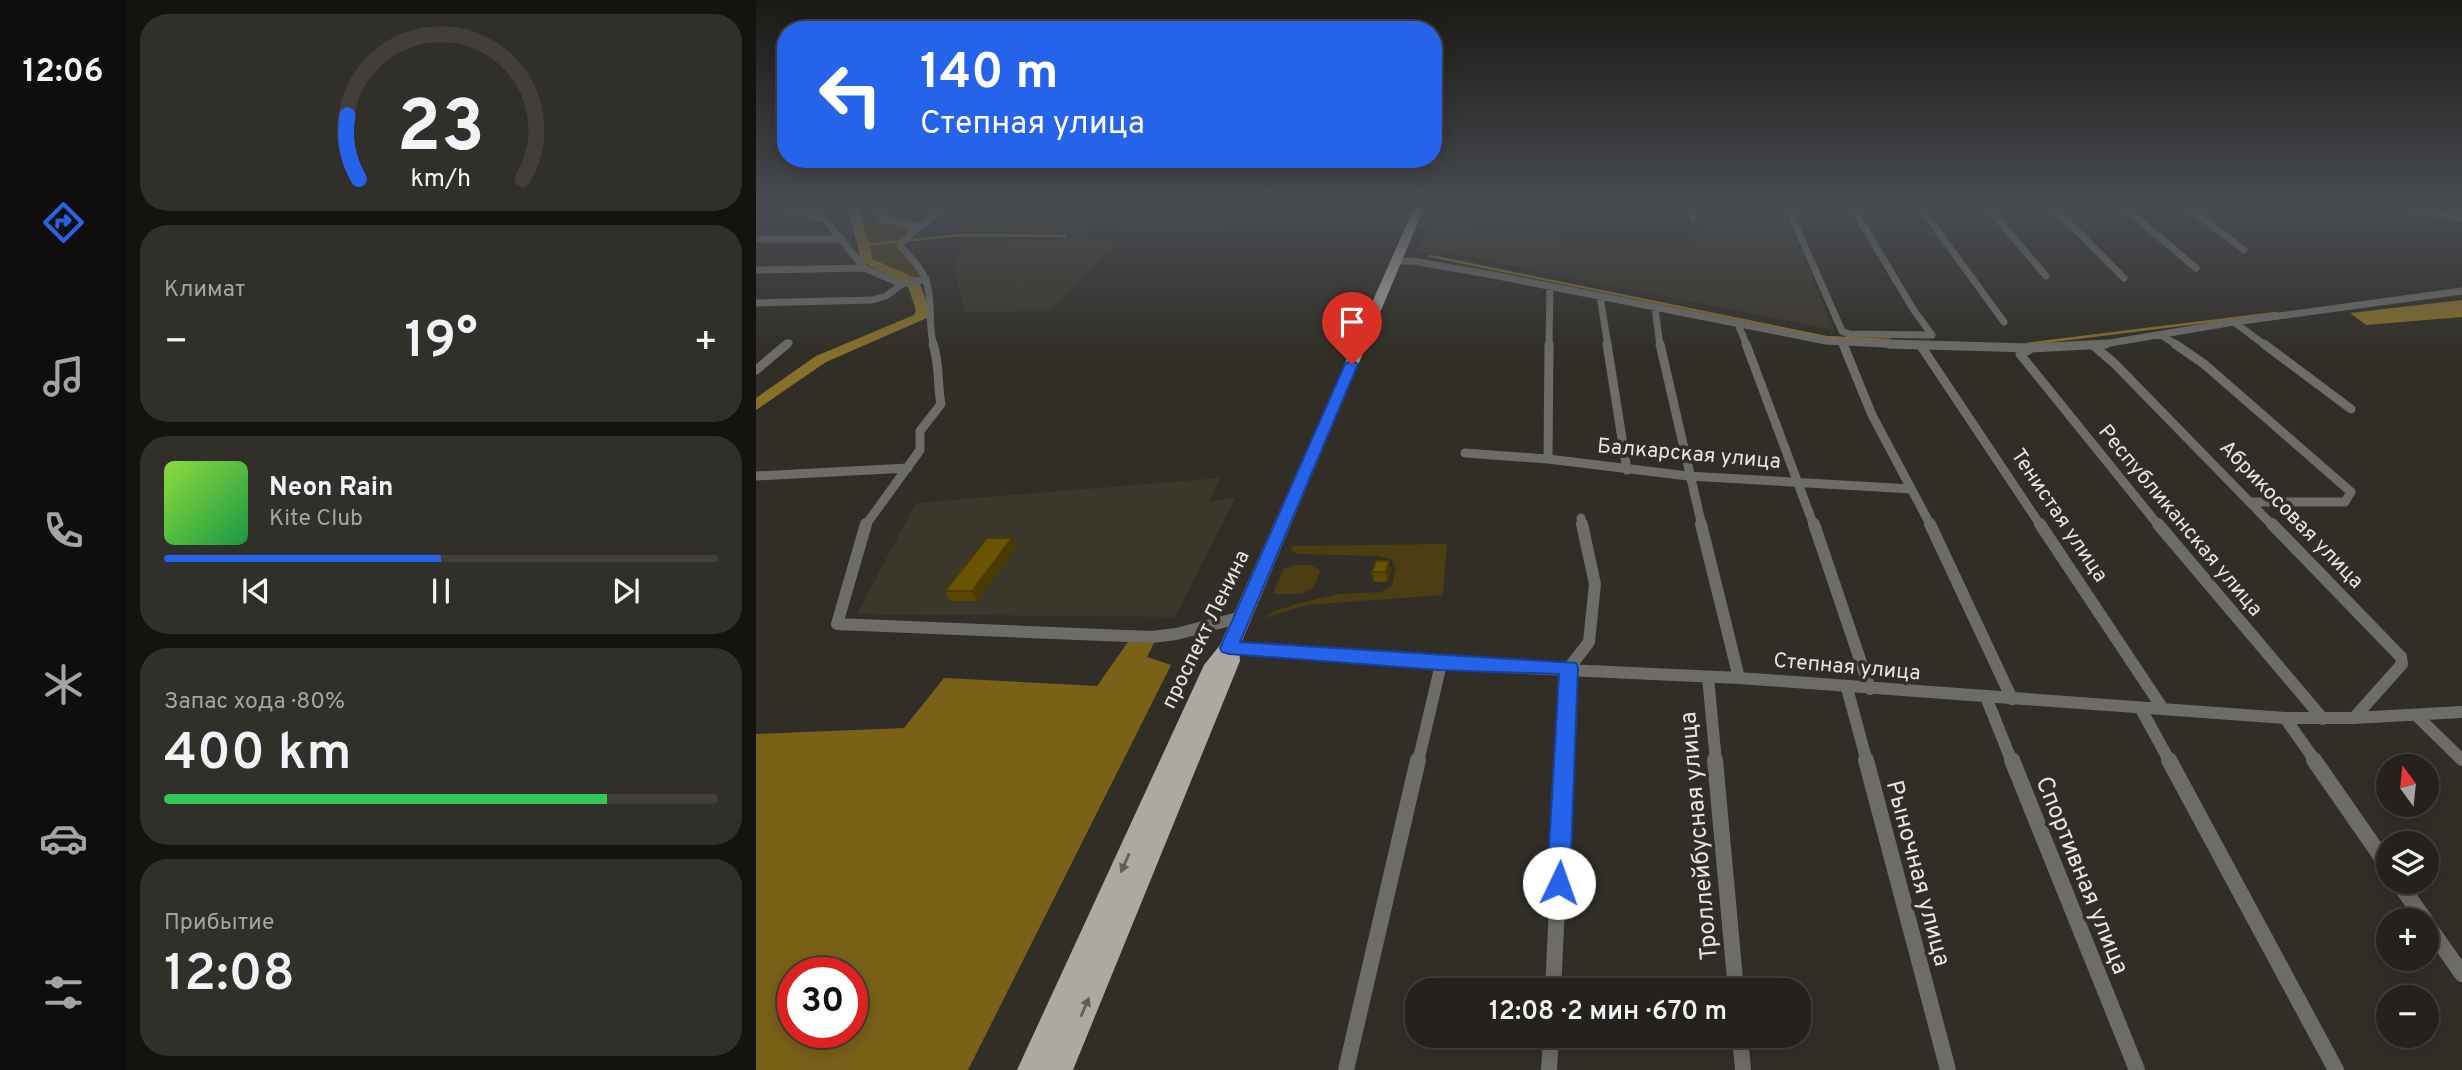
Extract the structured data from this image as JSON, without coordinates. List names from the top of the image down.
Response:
{
  "streets": {
    "main road": ["проспект Ленина"],
    "street": [
      "Балкарская улица",
      "Абрикосовая улица",
      "Тенистая улица",
      "Республиканская улица",
      "Степная улица",
      "Троллейбусная улица",
      "Рыночная улица",
      "Спортивная улица"
    ]
  },
  "crossings": [
    ["Абрикосовая улица", "Степная улица"],
    ["Тенистая улица", "Степная улица"],
    ["Республиканская улица", "Степная улица"],
    ["проспект Ленина", "Степная улица"],
    ["Степная улица", "Троллейбусная улица"],
    ["Степная улица", "Рыночная улица"],
    ["Степная улица", "Спортивная улица"]
  ],
  "north": "top",
  "page": {
    "tabs": "12:06",
    "turn": ["140 m", "Степная улица"],
    "tile": [
      "Климат",
      ["Запас хода · 80%", "400 km"],
      ["Прибытие", "12:08"]
    ],
    "heat": ["−", "19°", "+"],
    "song": ["Neon Rain", "Kite Club"],
    "map_buttons": ["+", "−"],
    "limit": "30",
    "trip": "12:08 · 2 мин · 670 m",
    "gauge": ["23", "km/h"]
  }
}
